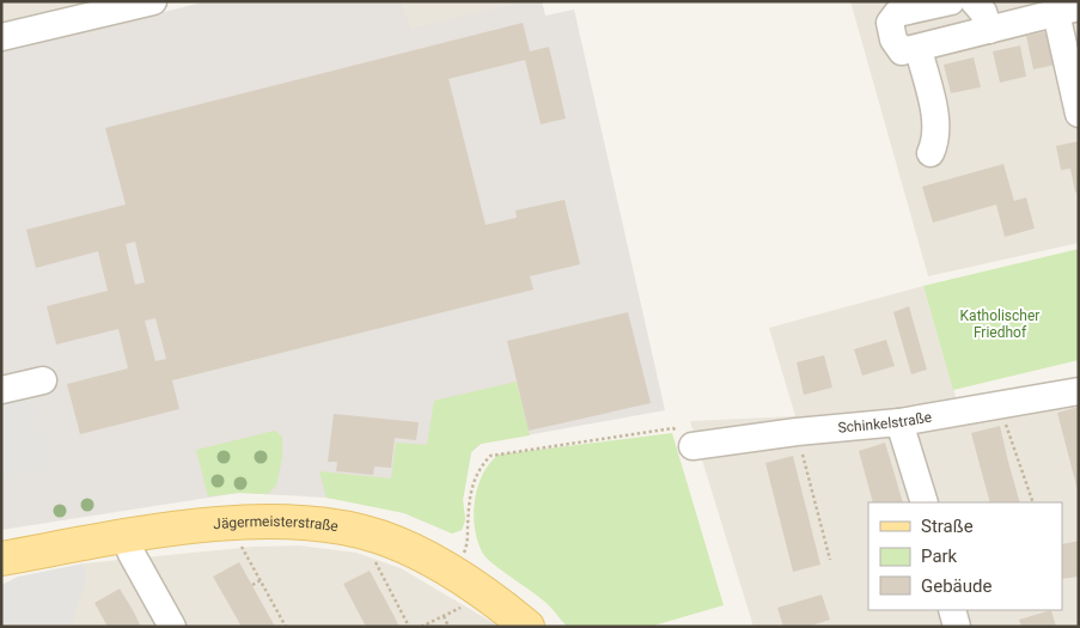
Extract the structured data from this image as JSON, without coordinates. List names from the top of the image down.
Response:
{
  "streets": {
    "main road": ["Jägermeisterstraße"],
    "street": ["Schinkelstraße"]
  },
  "parks": ["Katholischer Friedhof"],
  "legend": ["Straße", "Park", "Gebäude"]
}
